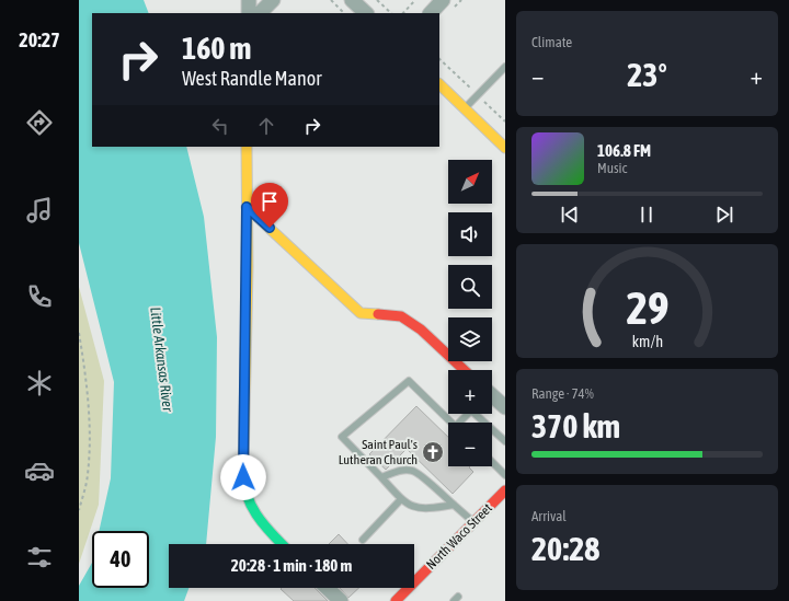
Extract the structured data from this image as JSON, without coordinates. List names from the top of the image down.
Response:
{
  "streets": {
    "street": ["North Waco Street"]
  },
  "water": ["Little Arkansas River"],
  "places": {
    "church": ["Saint Paul's Lutheran Church"]
  },
  "north": "top right",
  "page": {
    "tabs": "20:27",
    "tile": [
      "Climate",
      ["Range · 74%", "370 km"],
      ["Arrival", "20:28"]
    ],
    "turn": ["160 m", "West Randle Manor"],
    "heat": ["−", "23°", "+"],
    "song": ["106.8 FM", "Music"],
    "map_buttons": ["+", "−"],
    "limit": "40",
    "trip": "20:28 · 1 min · 180 m",
    "gauge": ["29", "km/h"]
  }
}
